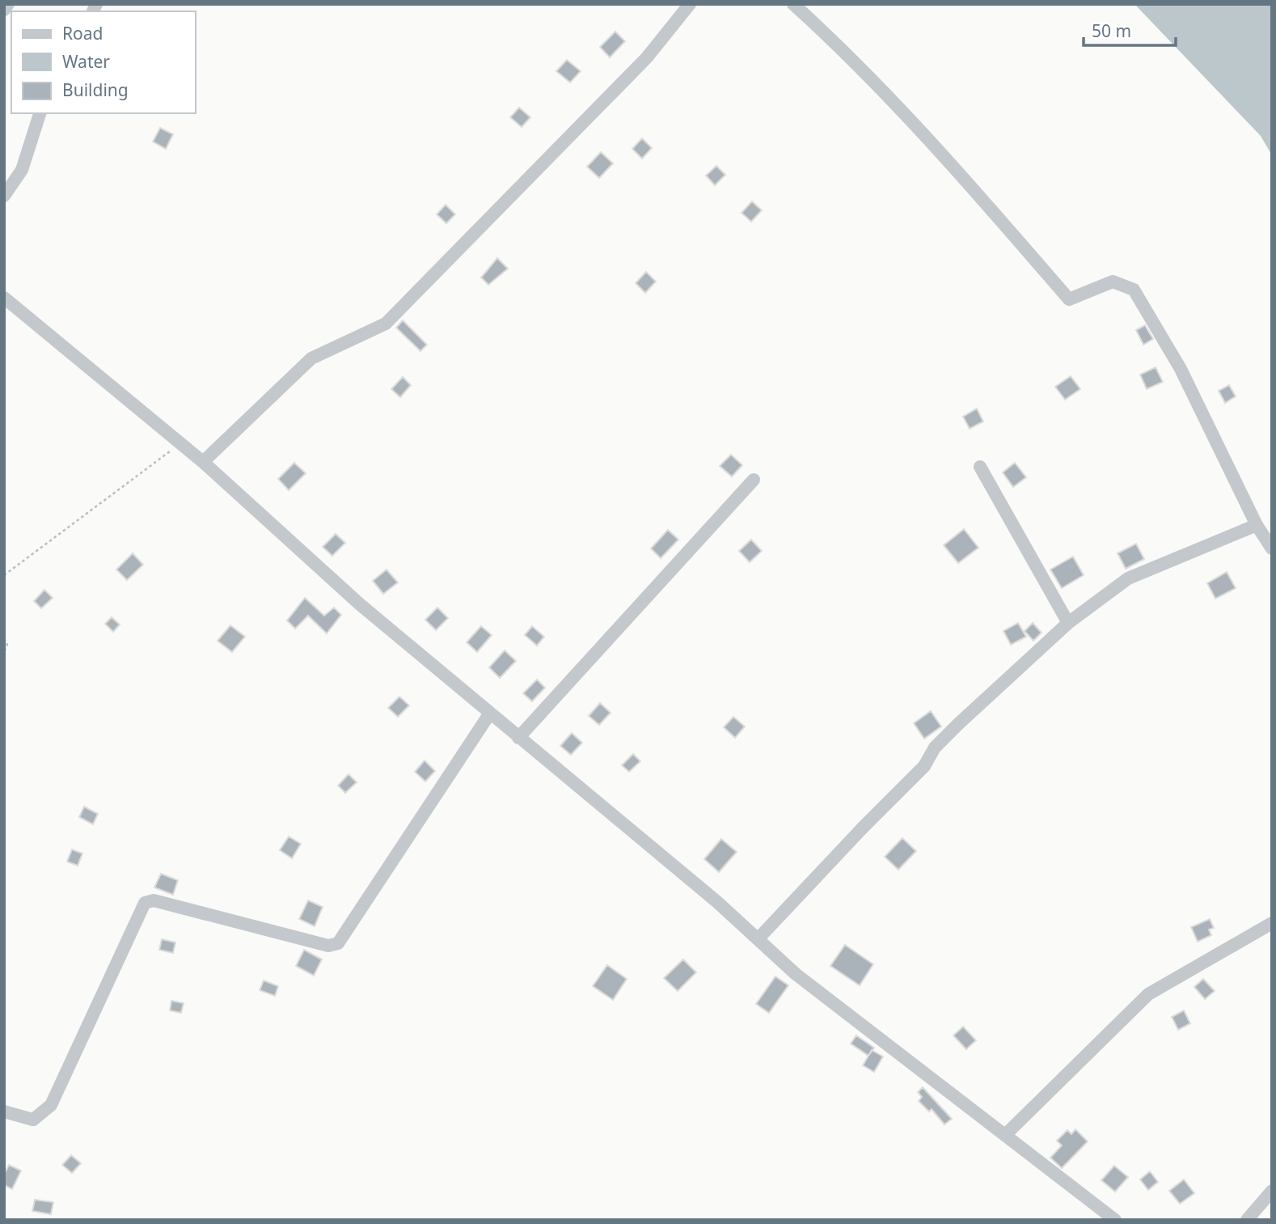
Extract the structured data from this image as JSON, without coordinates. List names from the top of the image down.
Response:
{
  "legend": ["Road", "Water", "Building"],
  "scale_bar": "50 m"
}
